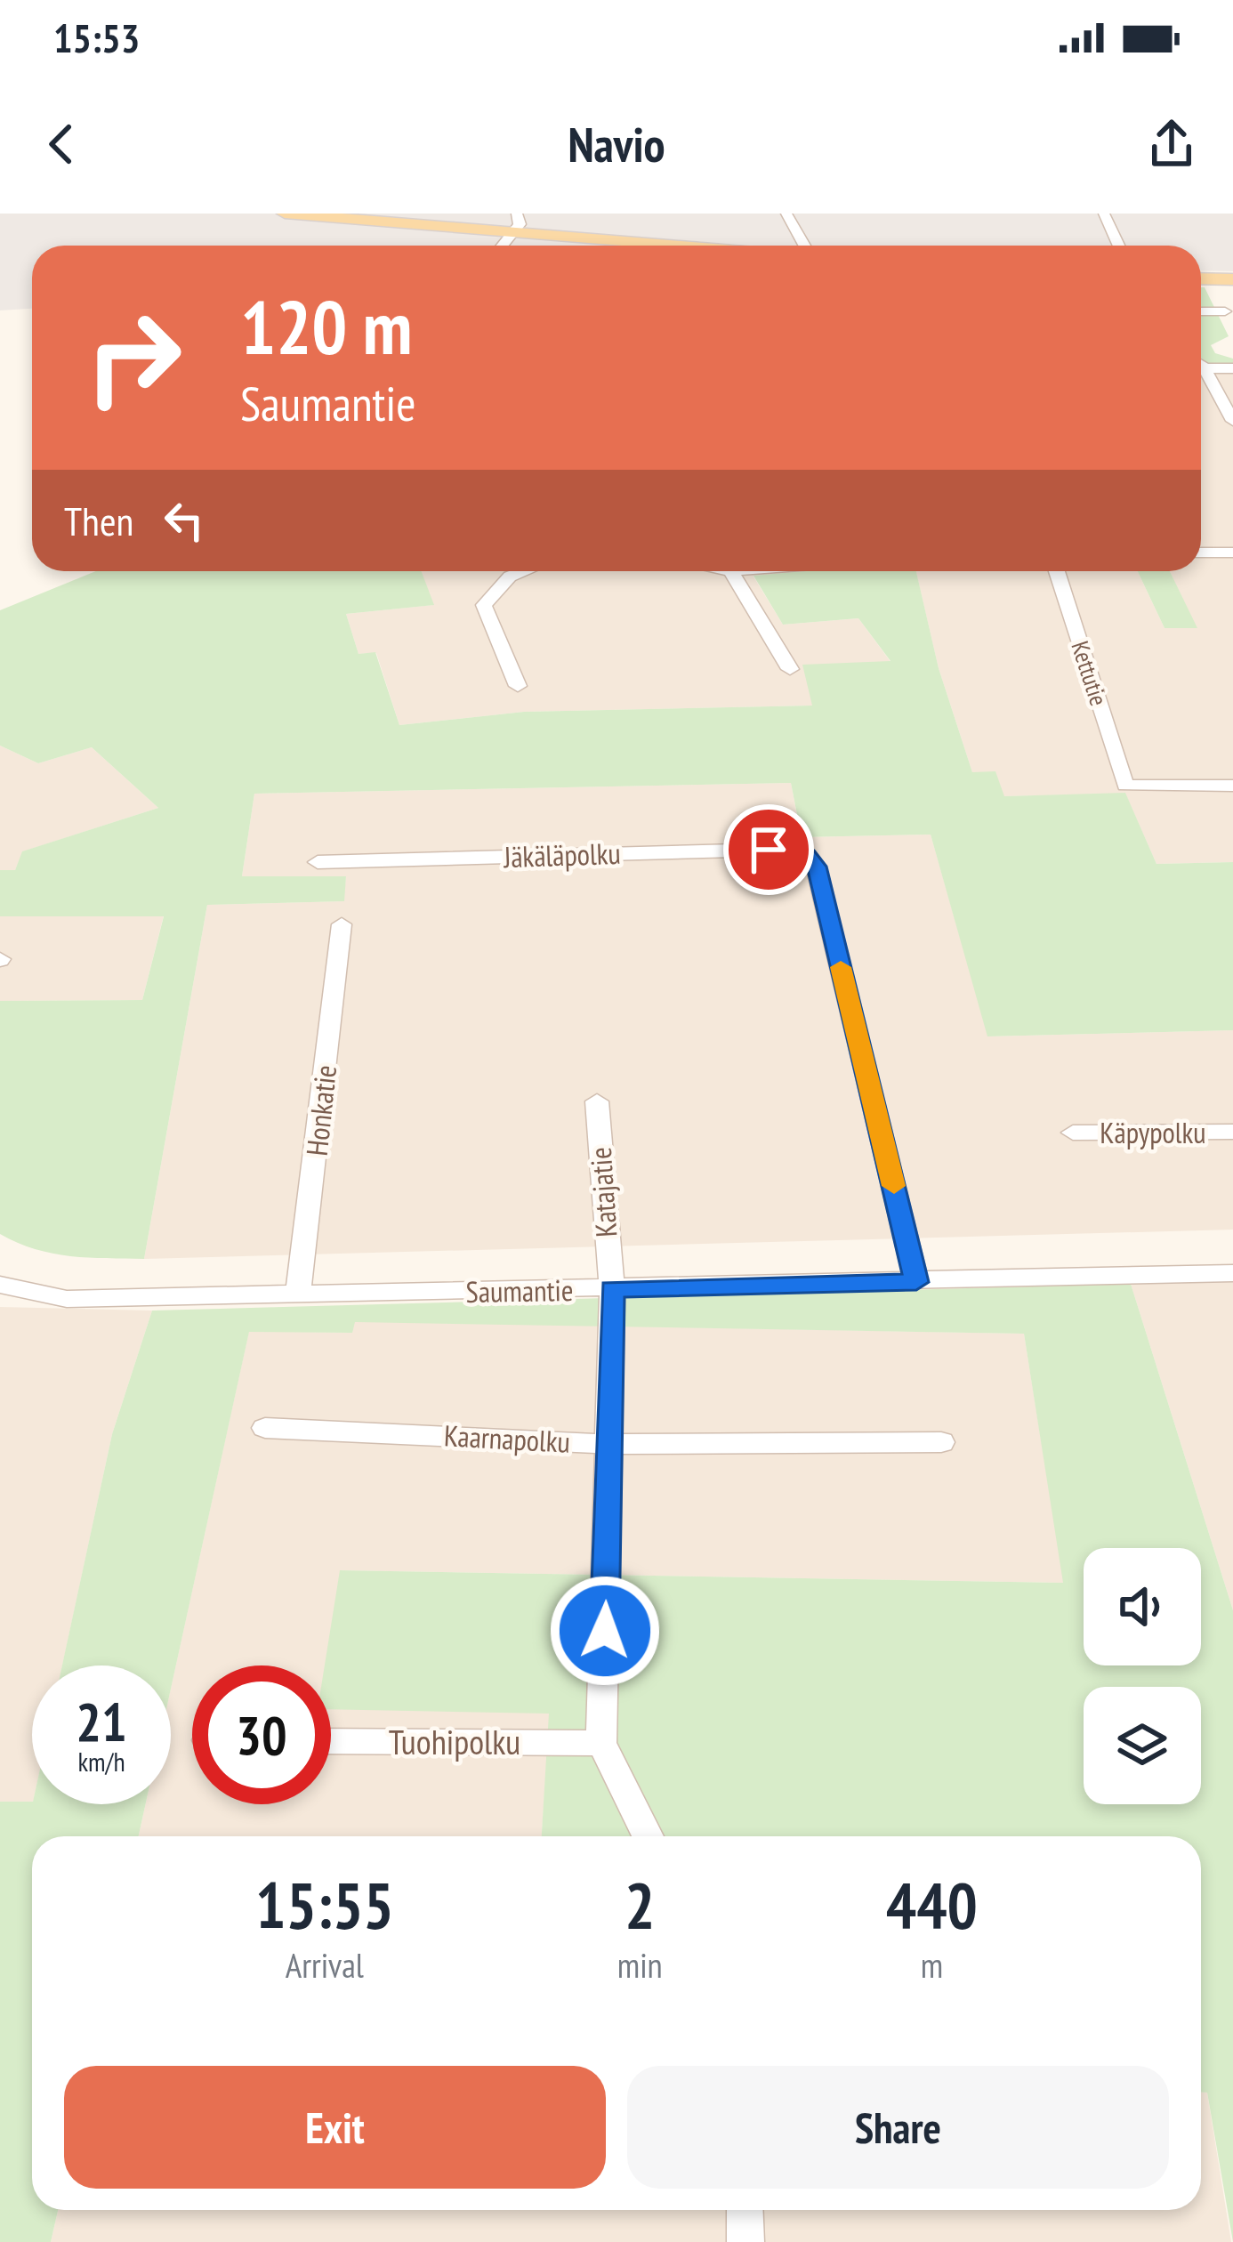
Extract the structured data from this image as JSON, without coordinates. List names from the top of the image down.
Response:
{
  "streets": {
    "street": [
      "Kettutie",
      "Jäkäläpolku",
      "Honkatie",
      "Käpypolku",
      "Katajatie",
      "Saumantie",
      "Kaarnapolku",
      "Tuohipolku"
    ]
  },
  "crossings": [
    ["Jäkäläpolku", "Saumantie"],
    ["Honkatie", "Saumantie"],
    ["Katajatie", "Saumantie"],
    ["Katajatie", "Kaarnapolku"],
    ["Katajatie", "Tuohipolku"]
  ],
  "page": {
    "status": "15:53",
    "header": "Navio",
    "turn": ["120 m", "Saumantie"],
    "then": "Then",
    "speed": "21 km/h",
    "limit": "30",
    "eta": [
      "15:55",
      "Arrival",
      "2",
      "min",
      "440",
      "m"
    ],
    "buttons": ["Exit", "Share"]
  }
}
